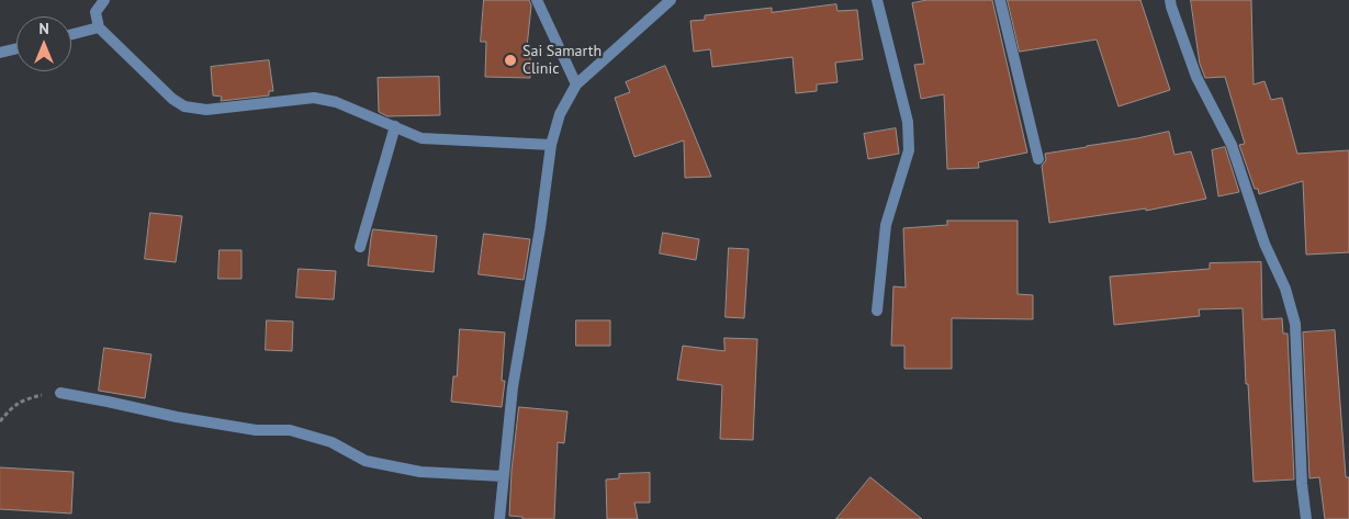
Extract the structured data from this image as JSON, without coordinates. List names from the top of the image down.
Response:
{
  "places": ["Sai Samarth Clinic"],
  "north": "top"
}
